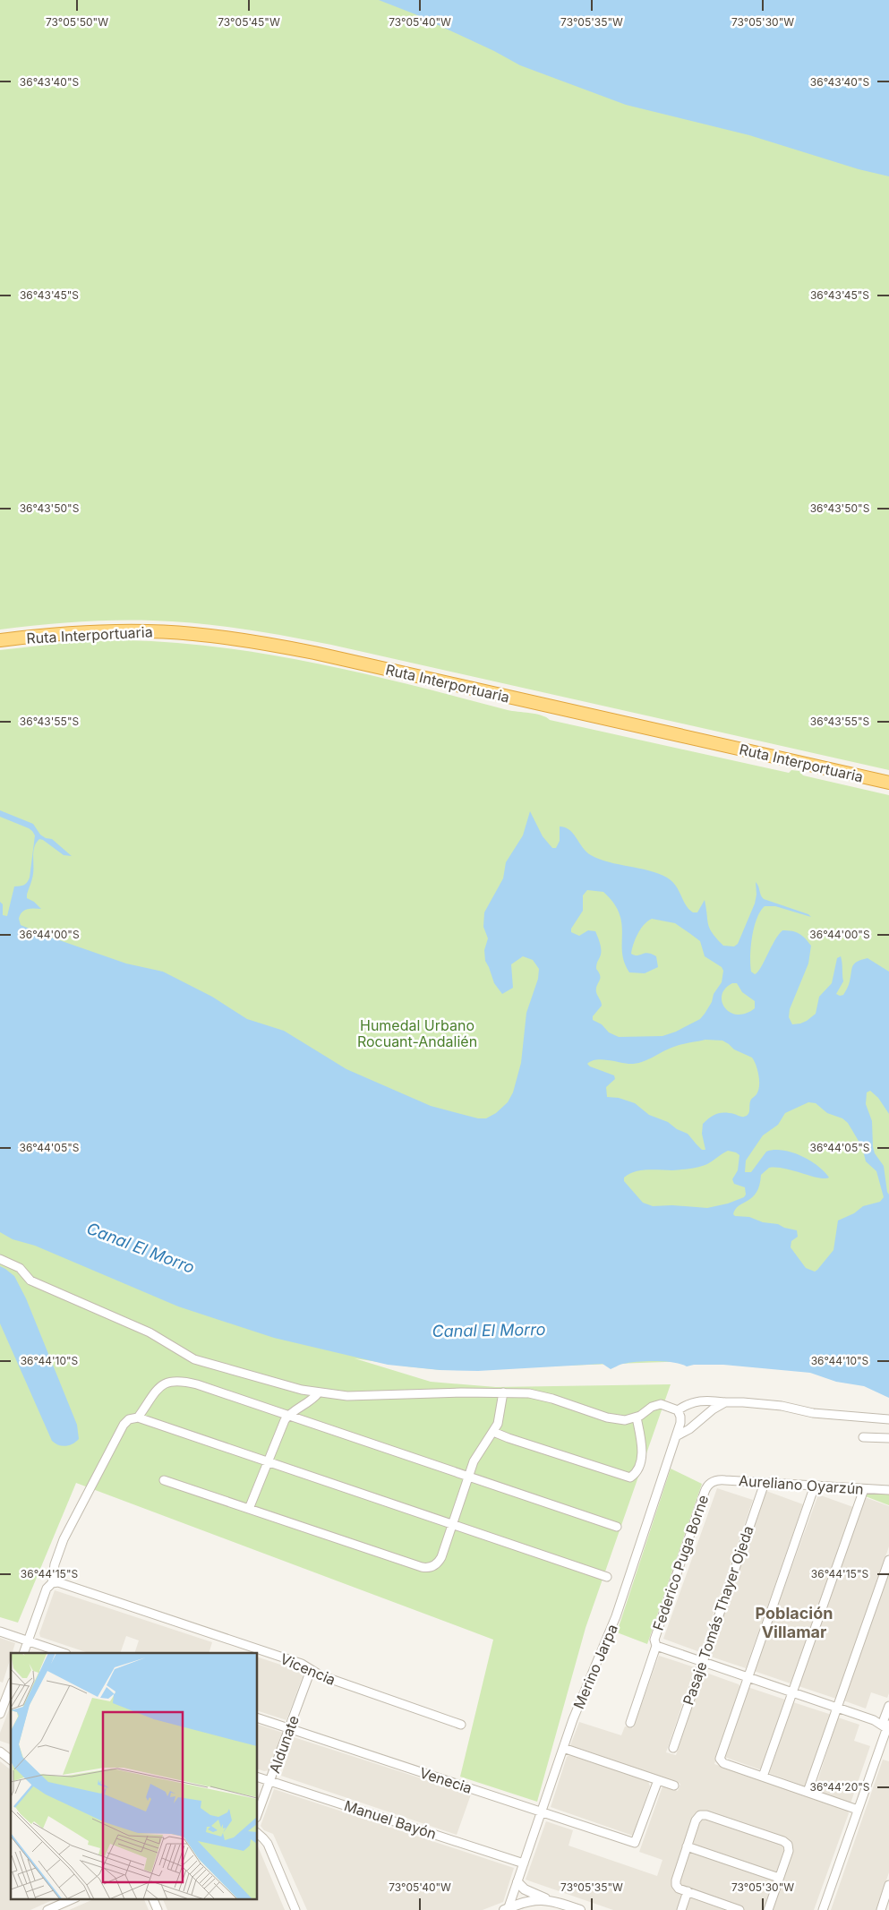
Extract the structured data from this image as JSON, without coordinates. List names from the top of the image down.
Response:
{
  "streets": {
    "highway": ["Ruta Interportuaria"],
    "street": [
      "Aureliano Oyarzún",
      "Federico Puga Borne",
      "Pasaje Tomás Thayer Ojeda",
      "Merino Jarpa",
      "Vicencia",
      "Aldunate",
      "Venecia",
      "Manuel Bayón"
    ]
  },
  "crossings": [
    ["Aureliano Oyarzún", "Federico Puga Borne"],
    ["Aureliano Oyarzún", "Pasaje Tomás Thayer Ojeda"],
    ["Merino Jarpa", "Venecia"],
    ["Merino Jarpa", "Manuel Bayón"],
    ["Vicencia", "Aldunate"],
    ["Aldunate", "Venecia"],
    ["Aldunate", "Manuel Bayón"]
  ],
  "districts": ["Población Villamar"],
  "water": ["Canal El Morro"],
  "parks": ["Humedal Urbano Rocuant-Andalién"],
  "coordinates": [
    "73°05'50\"W",
    "73°05'45\"W",
    "73°05'40\"W",
    "73°05'35\"W",
    "73°05'30\"W",
    "36°43'40\"S",
    "36°43'45\"S",
    "36°43'50\"S",
    "36°43'55\"S",
    "36°44'00\"S",
    "36°44'05\"S",
    "36°44'10\"S",
    "36°44'15\"S",
    "36°44'20\"S"
  ]
}
